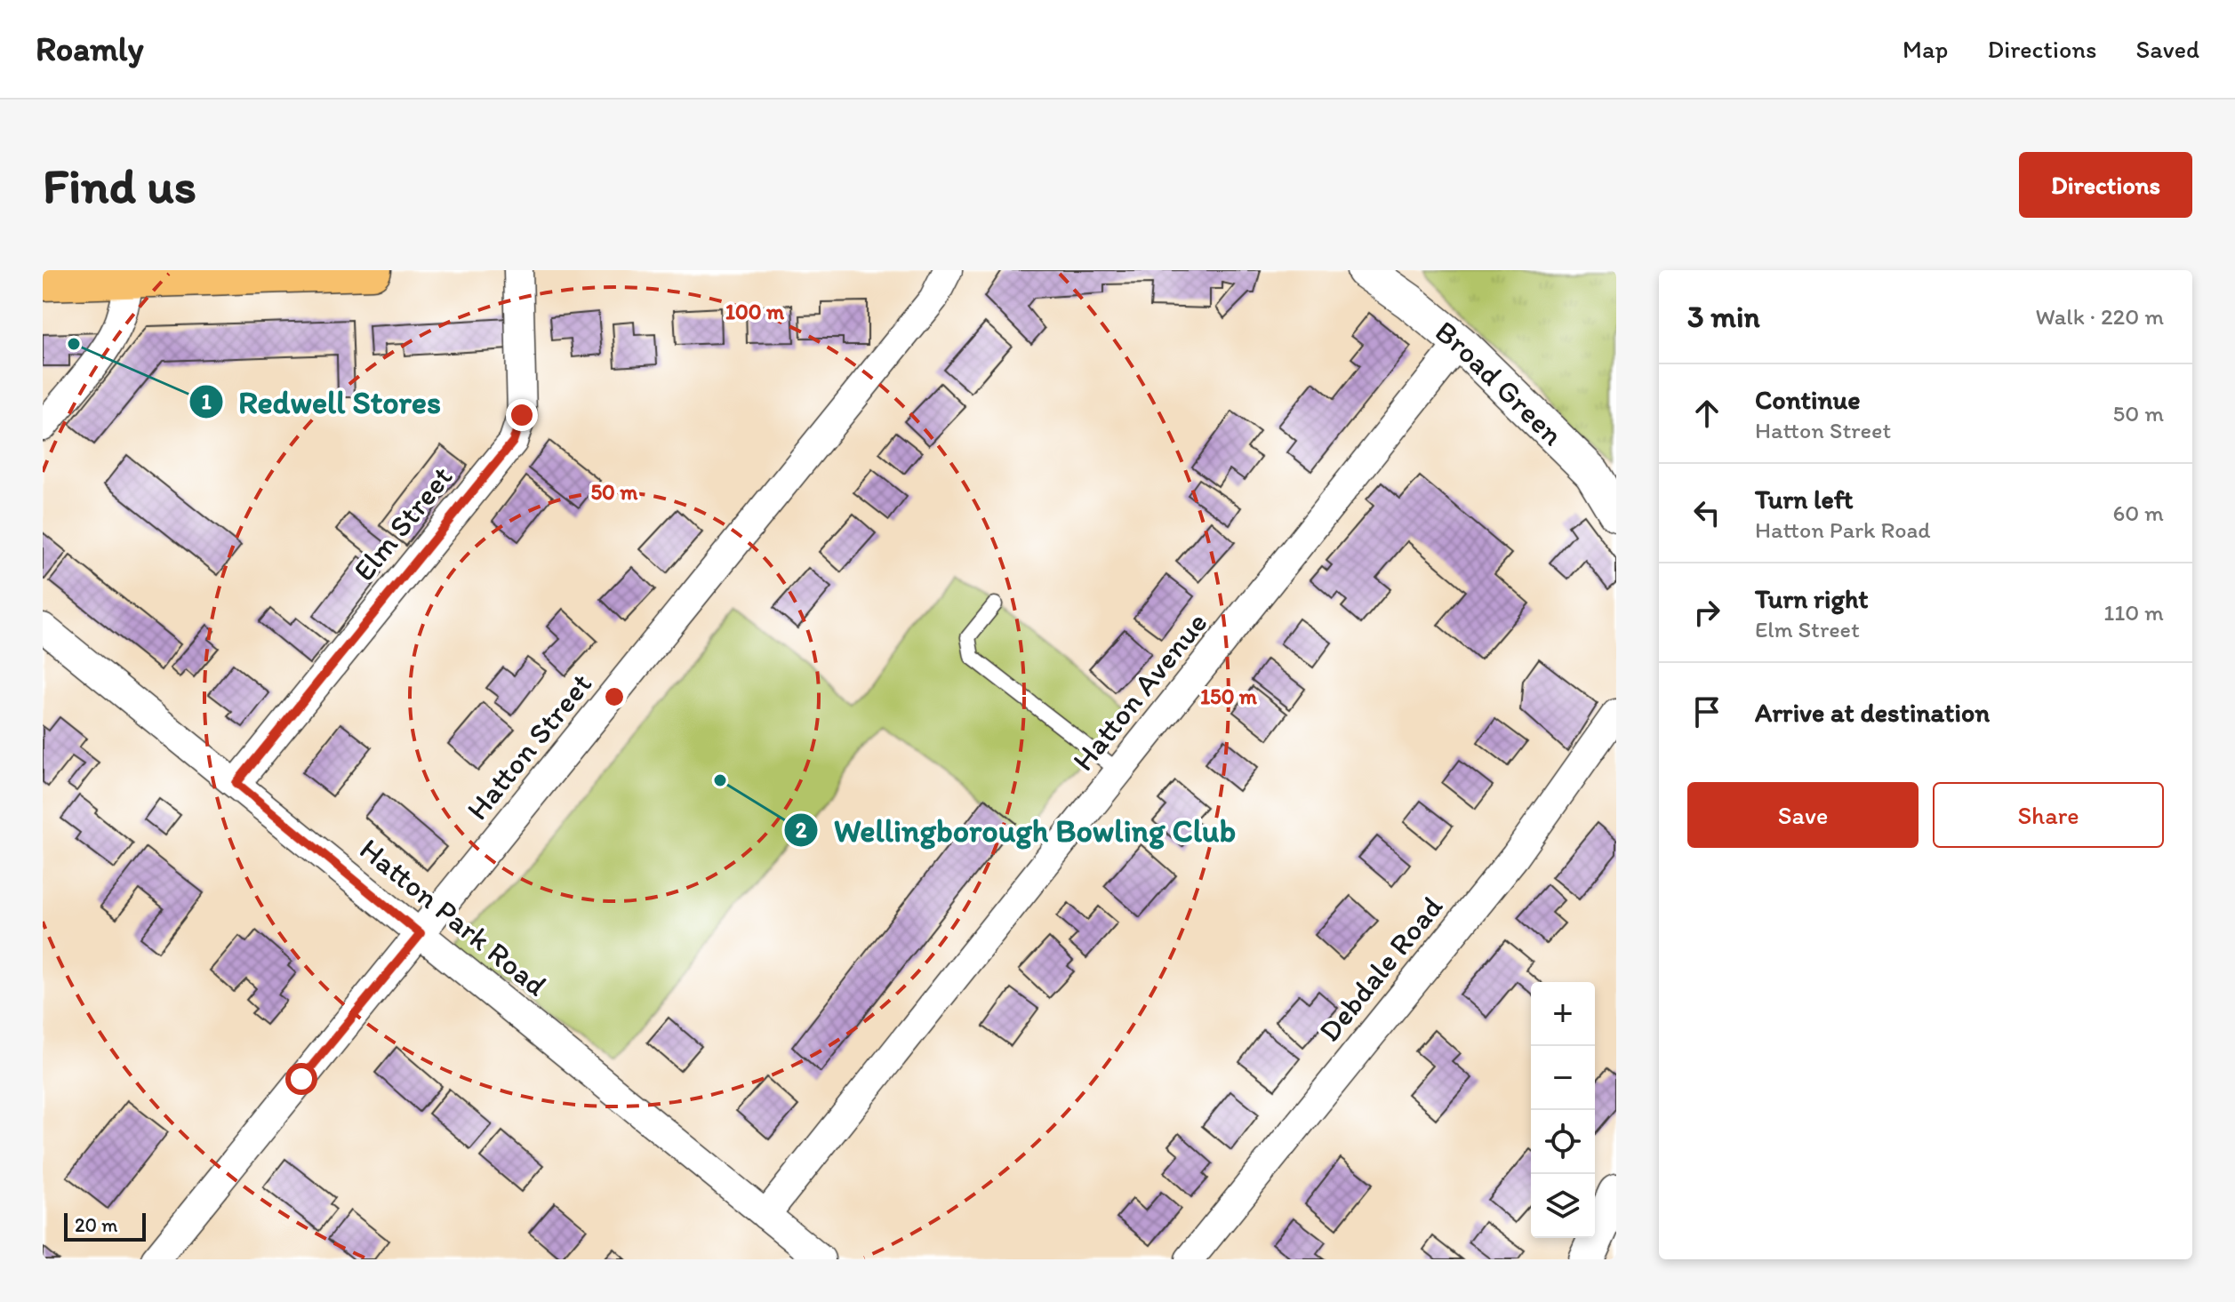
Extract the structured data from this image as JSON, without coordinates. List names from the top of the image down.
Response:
{
  "streets": {
    "street": [
      "Broad Green",
      "Elm Street",
      "Hatton Avenue",
      "Hatton Street",
      "Hatton Park Road",
      "Debdale Road"
    ]
  },
  "crossings": [
    ["Broad Green", "Hatton Avenue"],
    ["Elm Street", "Hatton Park Road"],
    ["Hatton Avenue", "Hatton Park Road"],
    ["Hatton Street", "Hatton Park Road"]
  ],
  "places": ["Redwell Stores", "Wellingborough Bowling Club"],
  "scale_bar": "20 m",
  "page": {
    "header": "Roamly",
    "nav": ["Map", "Directions", "Saved"],
    "buttons": [
      "Directions",
      ["Save", "Share"]
    ],
    "title": "Find us",
    "heading": ["3 min", "Walk · 220 m"],
    "list": [
      ["Continue", "Hatton Street", "50 m"],
      ["Turn left", "Hatton Park Road", "60 m"],
      ["Turn right", "Elm Street", "110 m"],
      "Arrive at destination"
    ],
    "map_buttons": ["+", "−"],
    "scale": "20 m"
  },
  "rings": ["100 m", "50 m", "150 m"]
}
